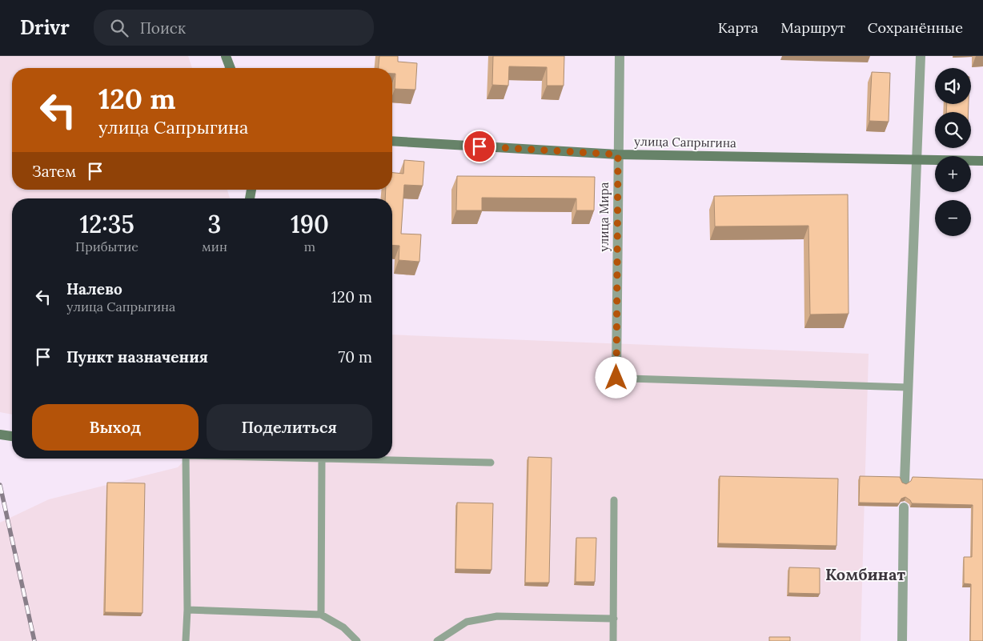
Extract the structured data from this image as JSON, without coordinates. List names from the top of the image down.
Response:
{
  "streets": {
    "street": ["улица Сапрыгина", "улица Мира"]
  },
  "crossings": [
    ["улица Сапрыгина", "улица Мира"]
  ],
  "districts": ["Комбинат"],
  "page": {
    "header": "Drivr",
    "search": "Поиск",
    "nav": ["Карта", "Маршрут", "Сохранённые"],
    "map_buttons": ["+", "−"],
    "turn": ["120 m", "улица Сапрыгина"],
    "then": "Затем",
    "eta": [
      "12:35",
      "Прибытие",
      "3",
      "мин",
      "190",
      "m"
    ],
    "list": [
      {
        "name": "Налево",
        "note": "улица Сапрыгина",
        "value": "120 m"
      },
      {
        "name": "Пункт назначения",
        "value": "70 m"
      }
    ],
    "buttons": ["Выход", "Поделиться"]
  }
}
